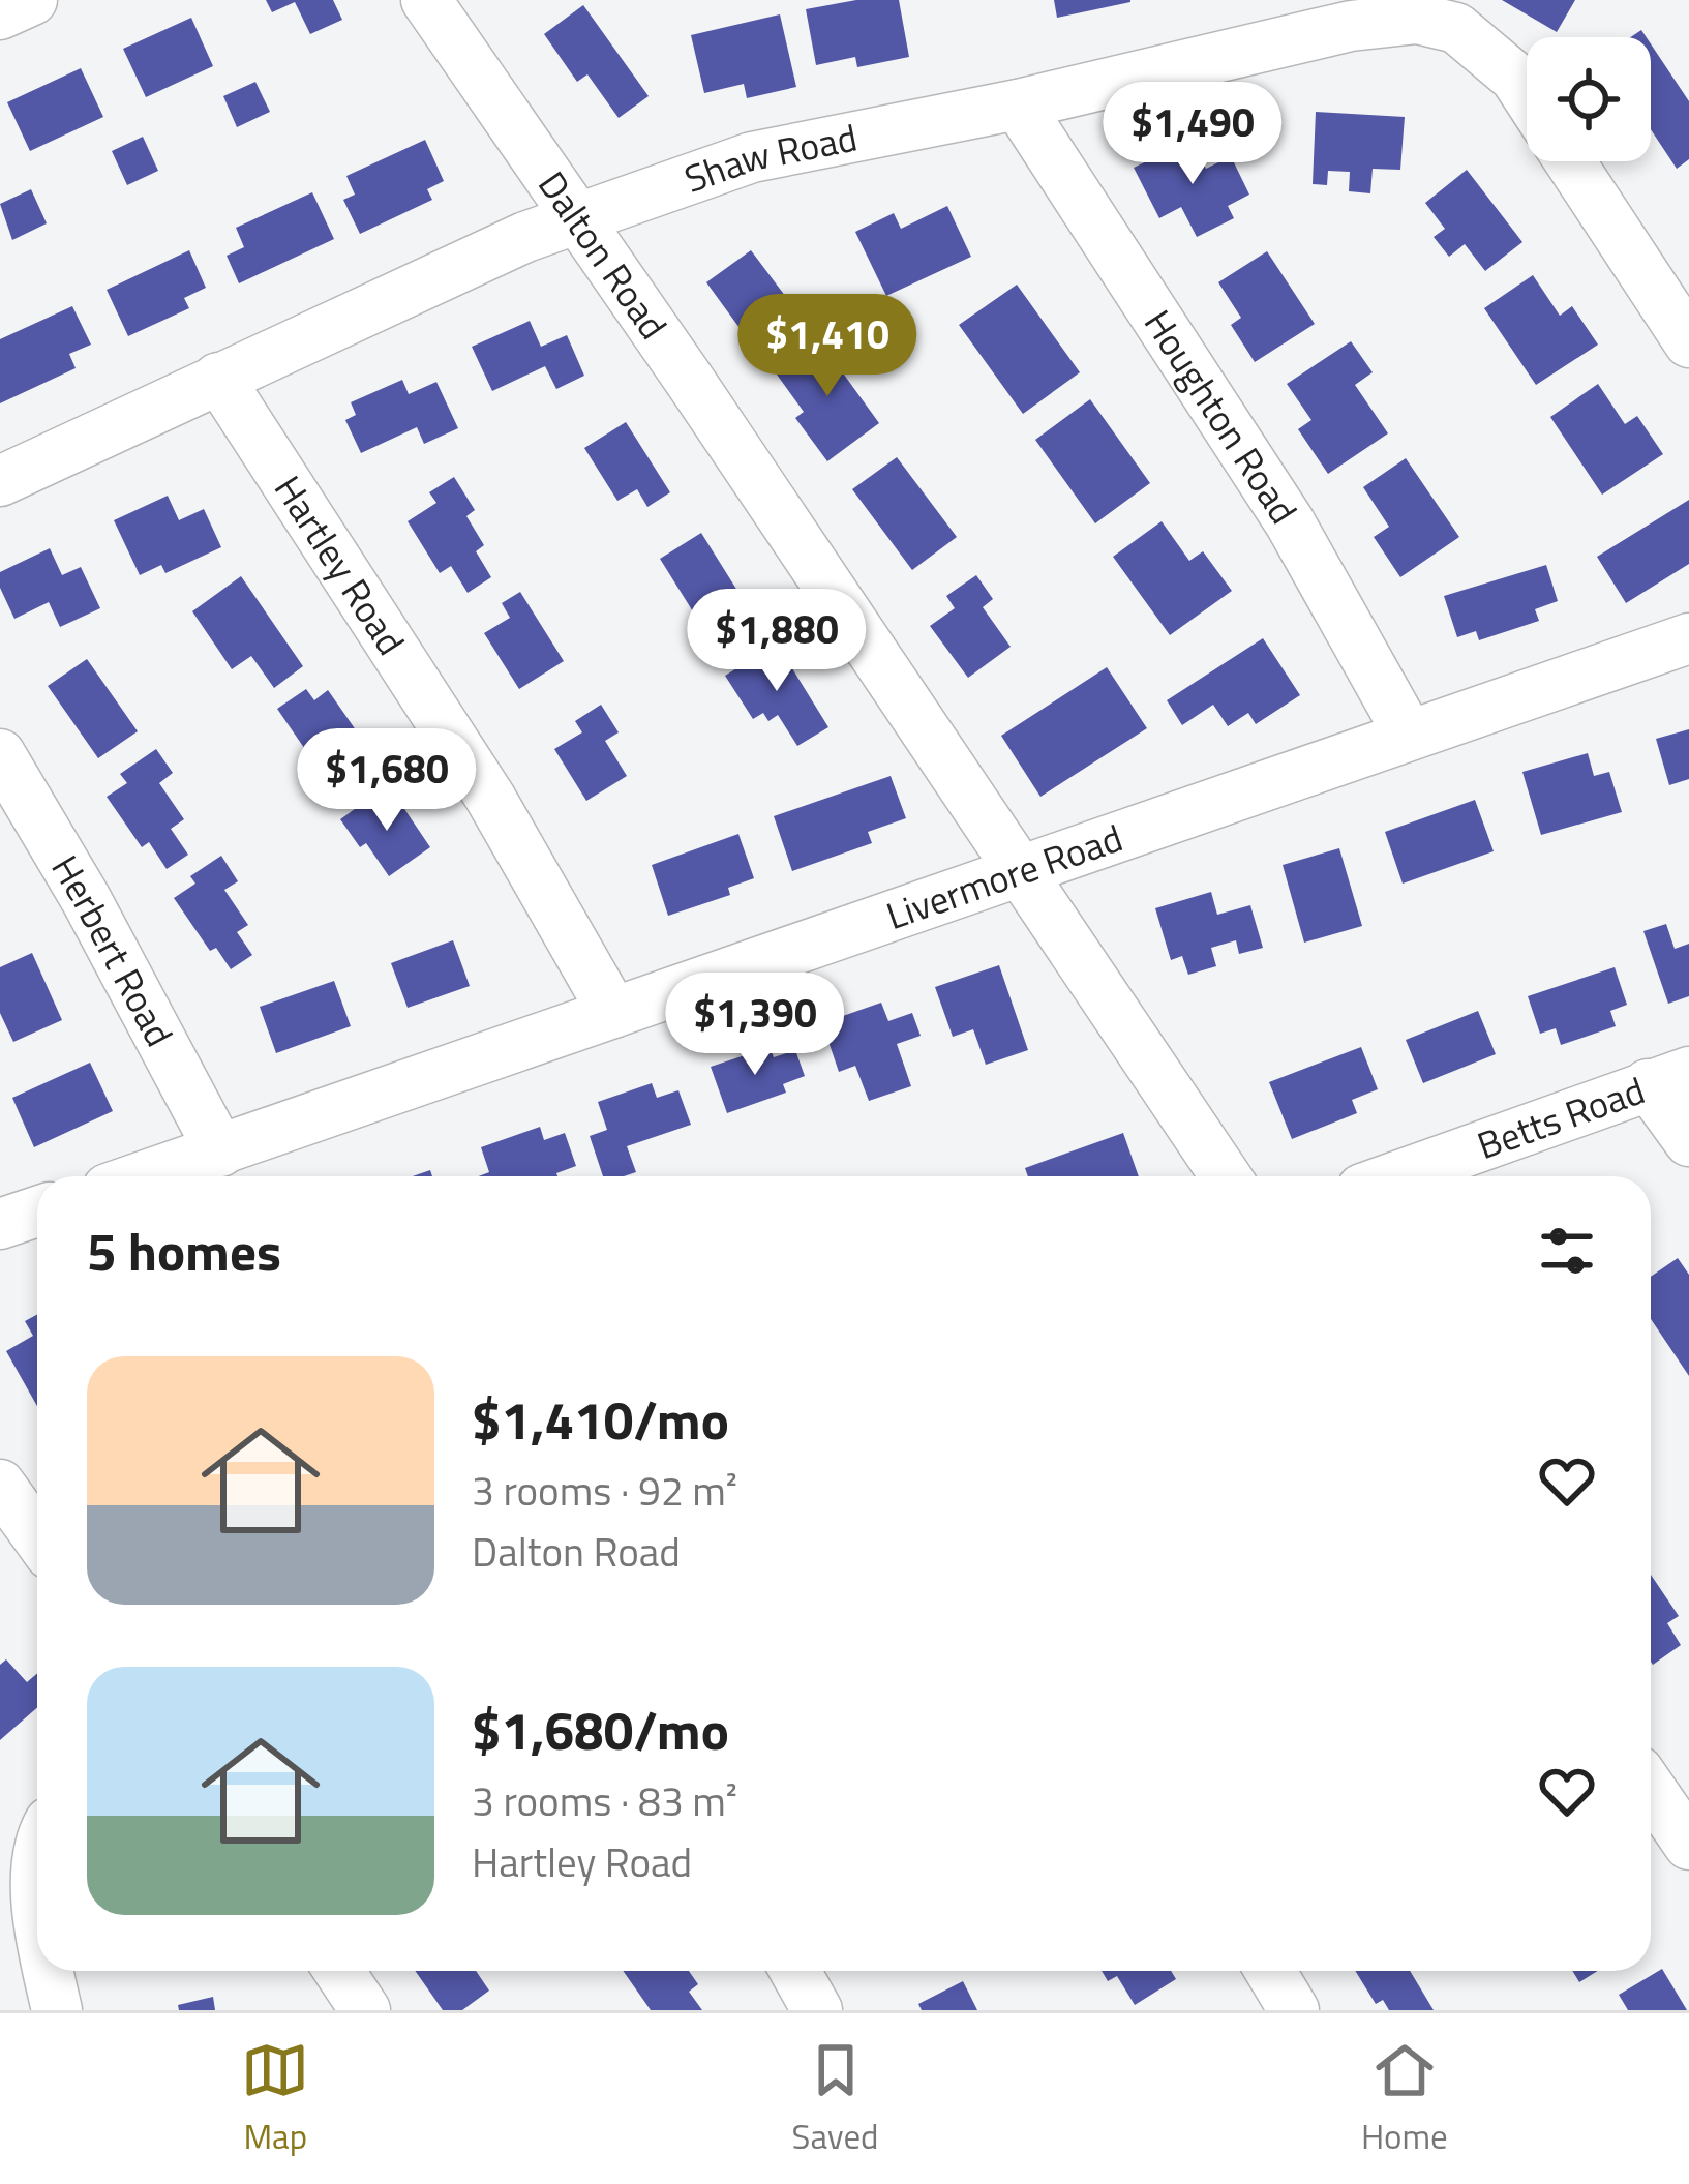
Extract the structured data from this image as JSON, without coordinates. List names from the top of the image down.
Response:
{
  "streets": {
    "street": [
      "Shaw Road",
      "Dalton Road",
      "Houghton Road",
      "Hartley Road",
      "Livermore Road",
      "Herbert Road",
      "Betts Road"
    ]
  },
  "crossings": [
    ["Shaw Road", "Dalton Road"],
    ["Shaw Road", "Houghton Road"],
    ["Shaw Road", "Hartley Road"],
    ["Dalton Road", "Livermore Road"],
    ["Houghton Road", "Livermore Road"],
    ["Hartley Road", "Livermore Road"],
    ["Livermore Road", "Herbert Road"]
  ],
  "page": {
    "price": [
      "$1,490",
      "$1,410",
      "$1,880",
      "$1,680",
      "$1,390"
    ],
    "heading": "5 homes",
    "list": [
      {
        "name": "$1,410/mo",
        "note": "3 rooms · 92 m² · Dalton Road"
      },
      {
        "name": "$1,680/mo",
        "note": "3 rooms · 83 m² · Hartley Road"
      }
    ],
    "tabs": ["Map", "Saved", "Home"]
  }
}
